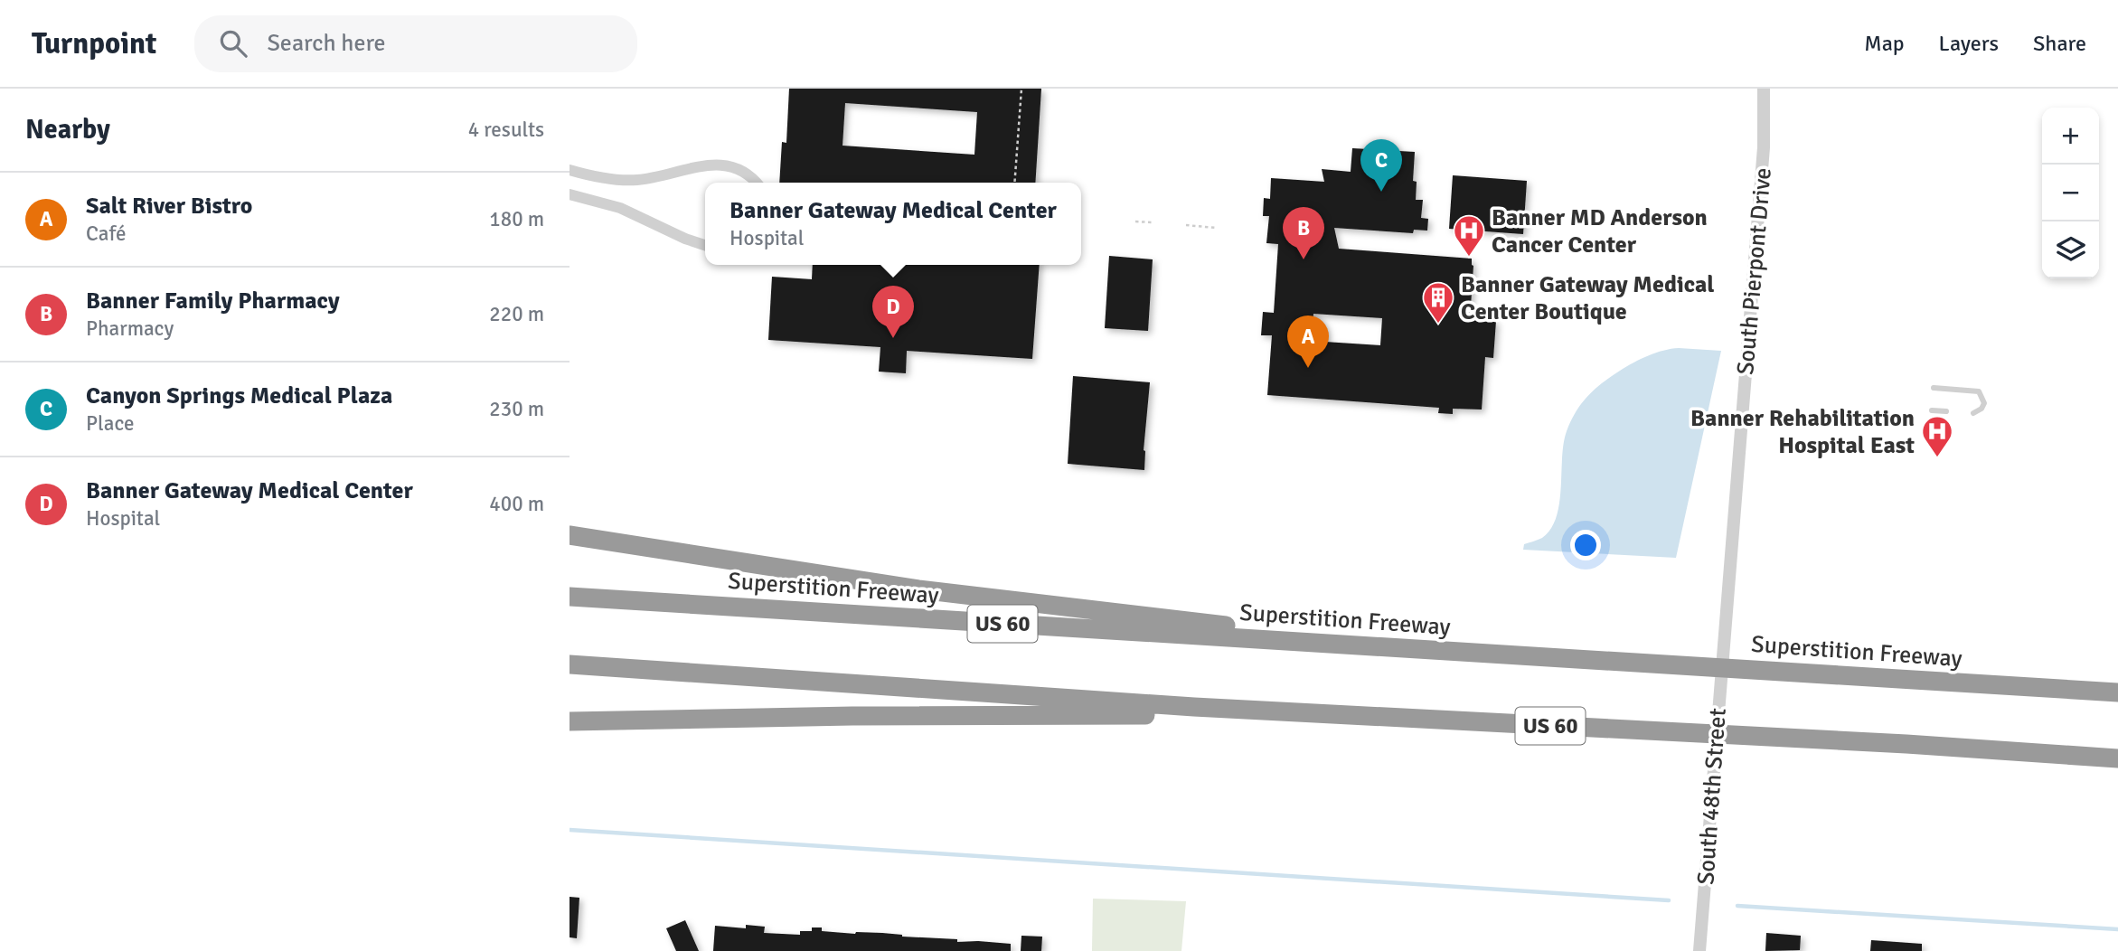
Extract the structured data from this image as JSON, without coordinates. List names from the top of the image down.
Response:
{
  "streets": {
    "highway": ["Superstition Freeway", "US 60"],
    "street": ["South Pierpont Drive", "South 48th Street"]
  },
  "crossings": [
    ["South Pierpont Drive", "South 48th Street"]
  ],
  "places": {
    "hospital": ["Banner MD Anderson Cancer Center", "Banner Rehabilitation Hospital East"],
    "building": ["Banner Gateway Medical Center Boutique"]
  },
  "page": {
    "header": "Turnpoint",
    "search": "Search here",
    "nav": ["Map", "Layers", "Share"],
    "heading": ["Nearby", "4 results"],
    "map_buttons": ["+", "−"],
    "pins": [
      "C",
      "B",
      "D",
      "A"
    ],
    "list": [
      {
        "mark": "A",
        "name": "Salt River Bistro",
        "note": "Café",
        "value": "180 m"
      },
      {
        "mark": "B",
        "name": "Banner Family Pharmacy",
        "note": "Pharmacy",
        "value": "220 m"
      },
      {
        "mark": "C",
        "name": "Canyon Springs Medical Plaza",
        "note": "Place",
        "value": "230 m"
      },
      {
        "mark": "D",
        "name": "Banner Gateway Medical Center",
        "note": "Hospital",
        "value": "400 m"
      }
    ],
    "popup": ["Banner Gateway Medical Center", "Hospital"]
  }
}
